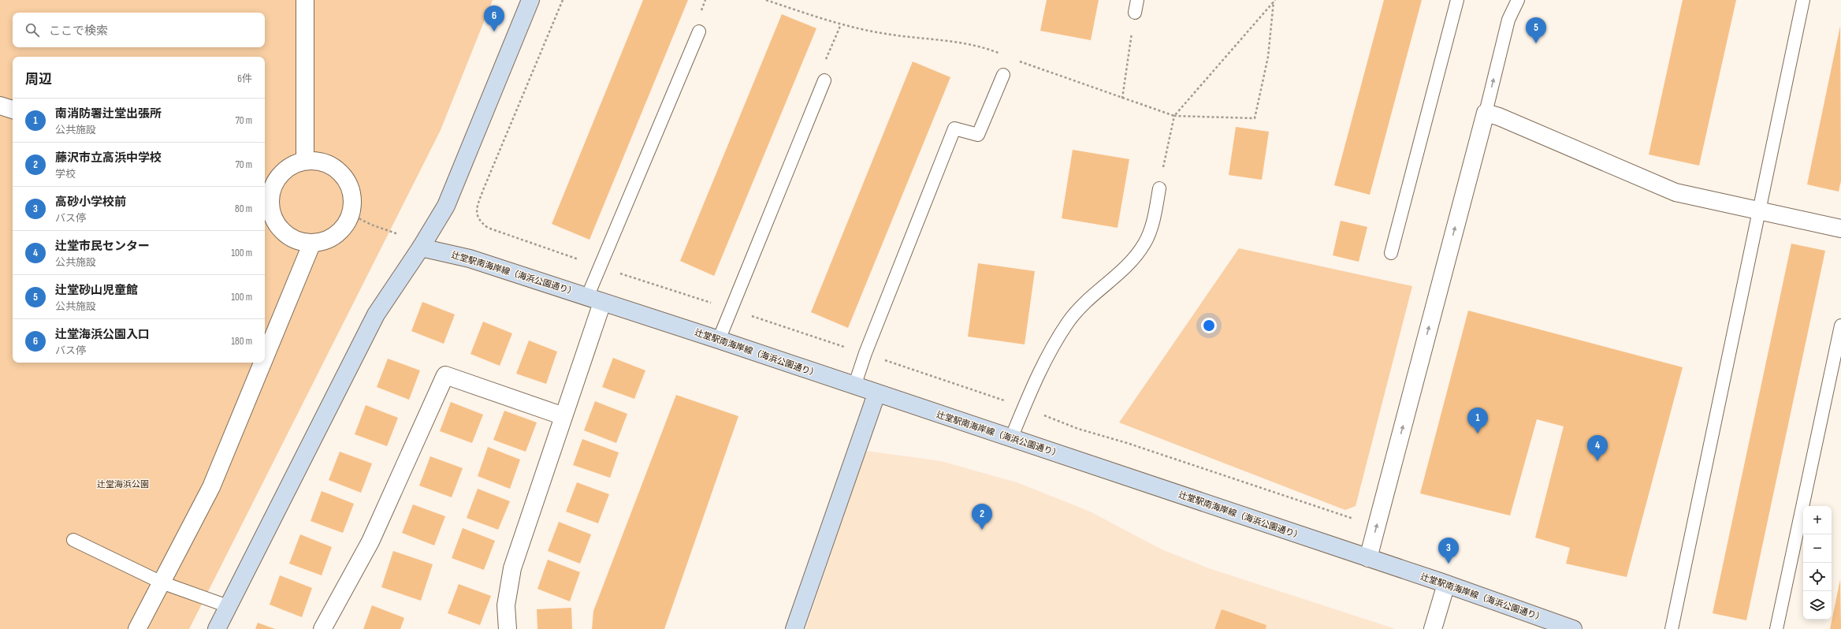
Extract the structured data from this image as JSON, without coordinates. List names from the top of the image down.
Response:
{
  "streets": {
    "street": ["辻堂駅南海岸線（海浜公園通り）"]
  },
  "parks": ["辻堂海浜公園"],
  "page": {
    "pins": [
      "6",
      "5",
      "1",
      "4",
      "2",
      "3"
    ],
    "search": "ここで検索",
    "heading": ["周辺", "6件"],
    "list": [
      {
        "mark": "1",
        "name": "南消防署辻堂出張所",
        "note": "公共施設",
        "value": "70 m"
      },
      {
        "mark": "2",
        "name": "藤沢市立高浜中学校",
        "note": "学校",
        "value": "70 m"
      },
      {
        "mark": "3",
        "name": "高砂小学校前",
        "note": "バス停",
        "value": "80 m"
      },
      {
        "mark": "4",
        "name": "辻堂市民センター",
        "note": "公共施設",
        "value": "100 m"
      },
      {
        "mark": "5",
        "name": "辻堂砂山児童館",
        "note": "公共施設",
        "value": "100 m"
      },
      {
        "mark": "6",
        "name": "辻堂海浜公園入口",
        "note": "バス停",
        "value": "180 m"
      }
    ],
    "map_buttons": ["+", "−"]
  }
}
